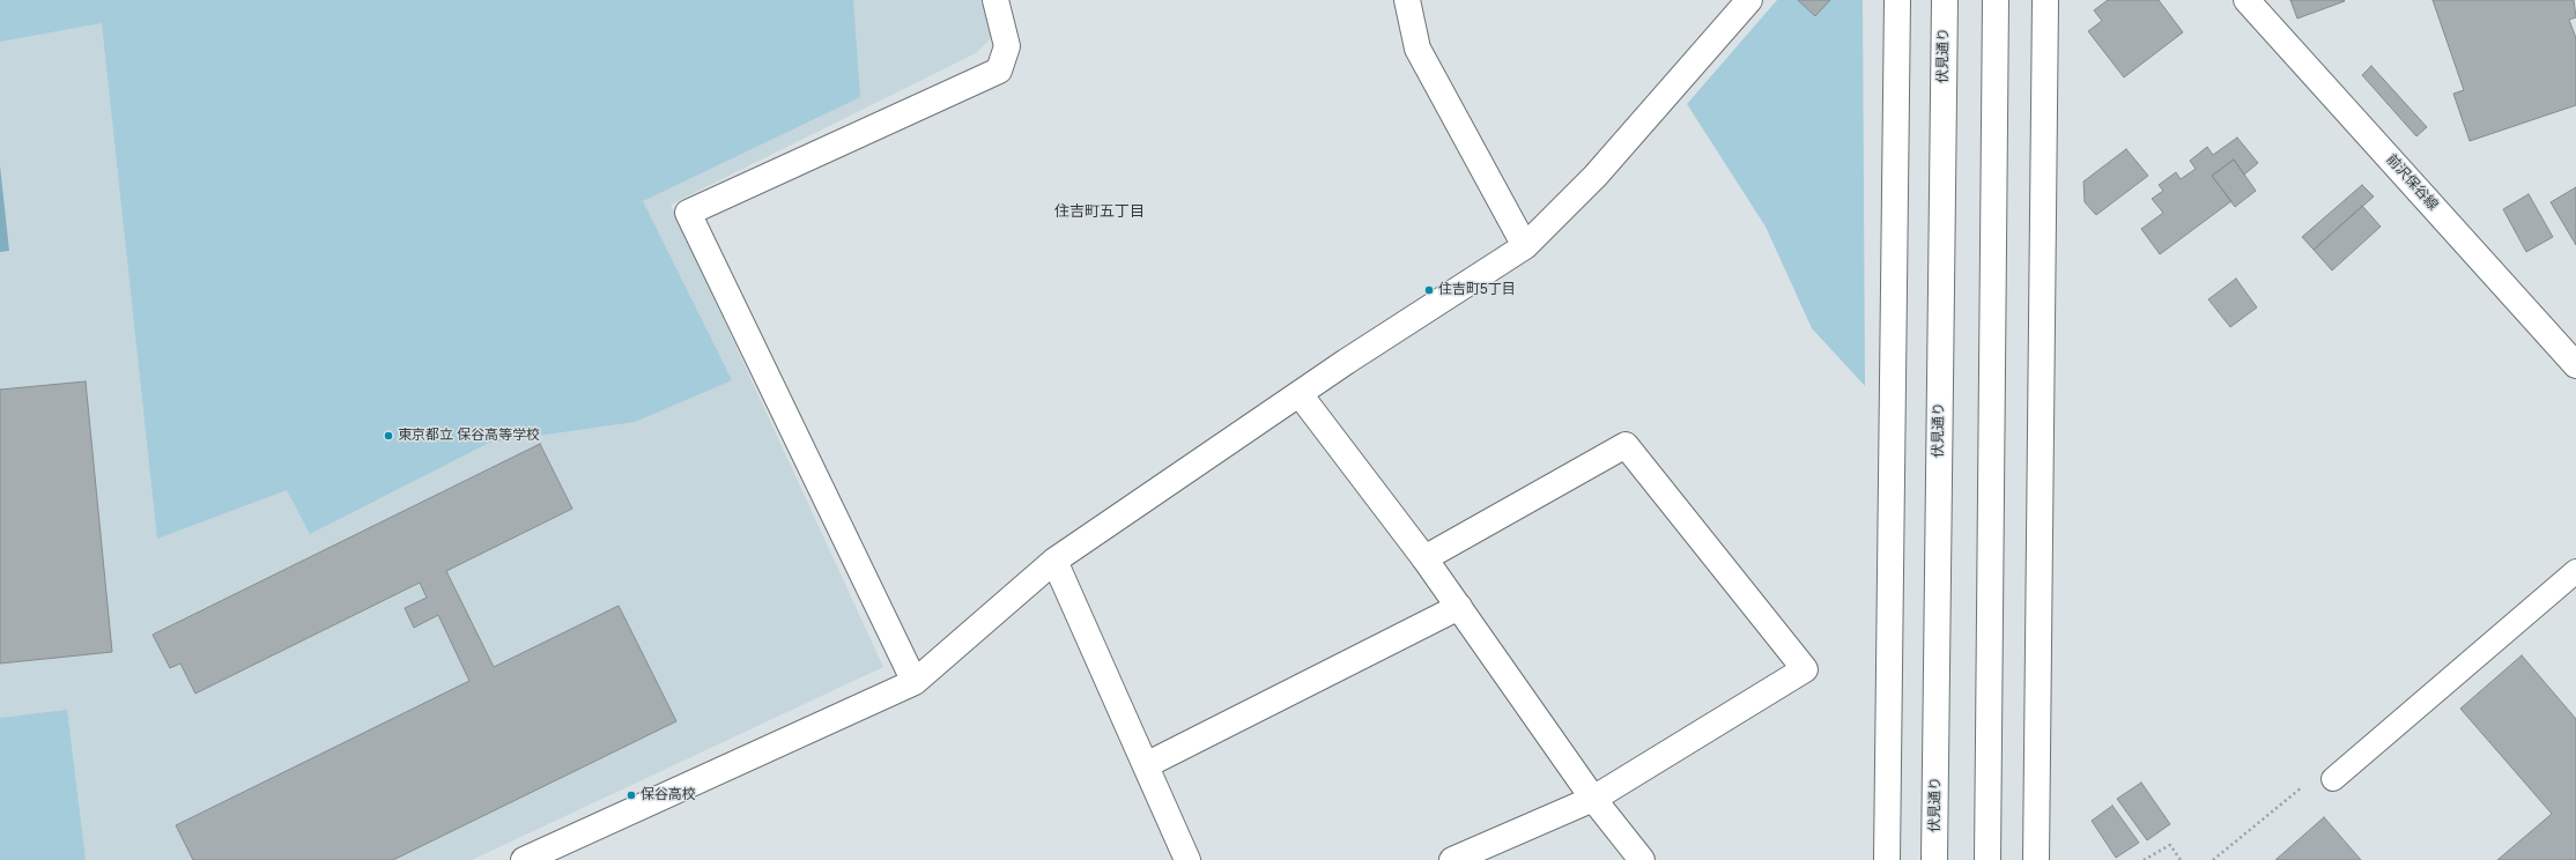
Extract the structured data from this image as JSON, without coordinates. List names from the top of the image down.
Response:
{
  "streets": {
    "street": ["伏見通り", "前沢保谷線"]
  },
  "districts": ["住吉町五丁目"],
  "places": ["住吉町5丁目", "東京都立 保谷高等学校", "保谷高校"]
}
